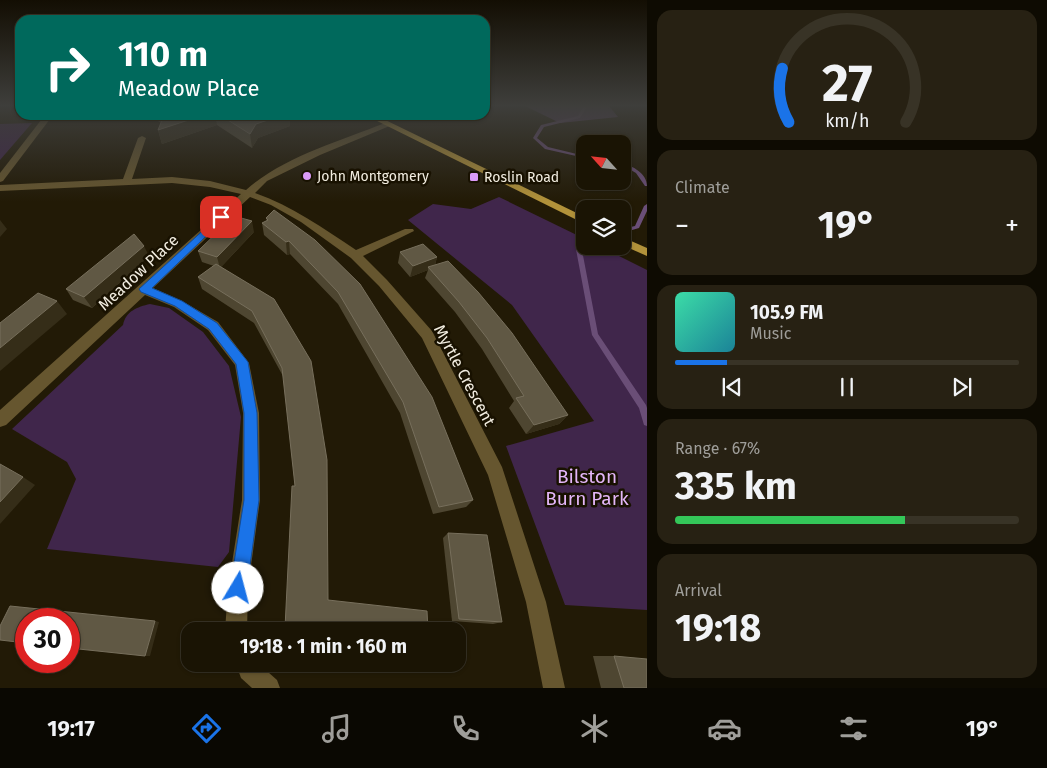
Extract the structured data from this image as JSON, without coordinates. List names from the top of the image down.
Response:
{
  "streets": {
    "street": ["Meadow Place", "Myrtle Crescent"]
  },
  "crossings": [
    ["Meadow Place", "Myrtle Crescent"]
  ],
  "parks": ["Bilston Burn Park"],
  "places": {
    "other": ["John Montgomery"],
    "transit": ["Roslin Road"]
  },
  "north": "top left",
  "page": {
    "turn": ["110 m", "Meadow Place"],
    "tile": [
      "Climate",
      ["Range · 67%", "335 km"],
      ["Arrival", "19:18"]
    ],
    "heat": ["−", "19°", "+"],
    "song": ["105.9 FM", "Music"],
    "limit": "30",
    "trip": "19:18 · 1 min · 160 m",
    "tabs": ["19:17", "19°"],
    "gauge": ["27", "km/h"]
  }
}
